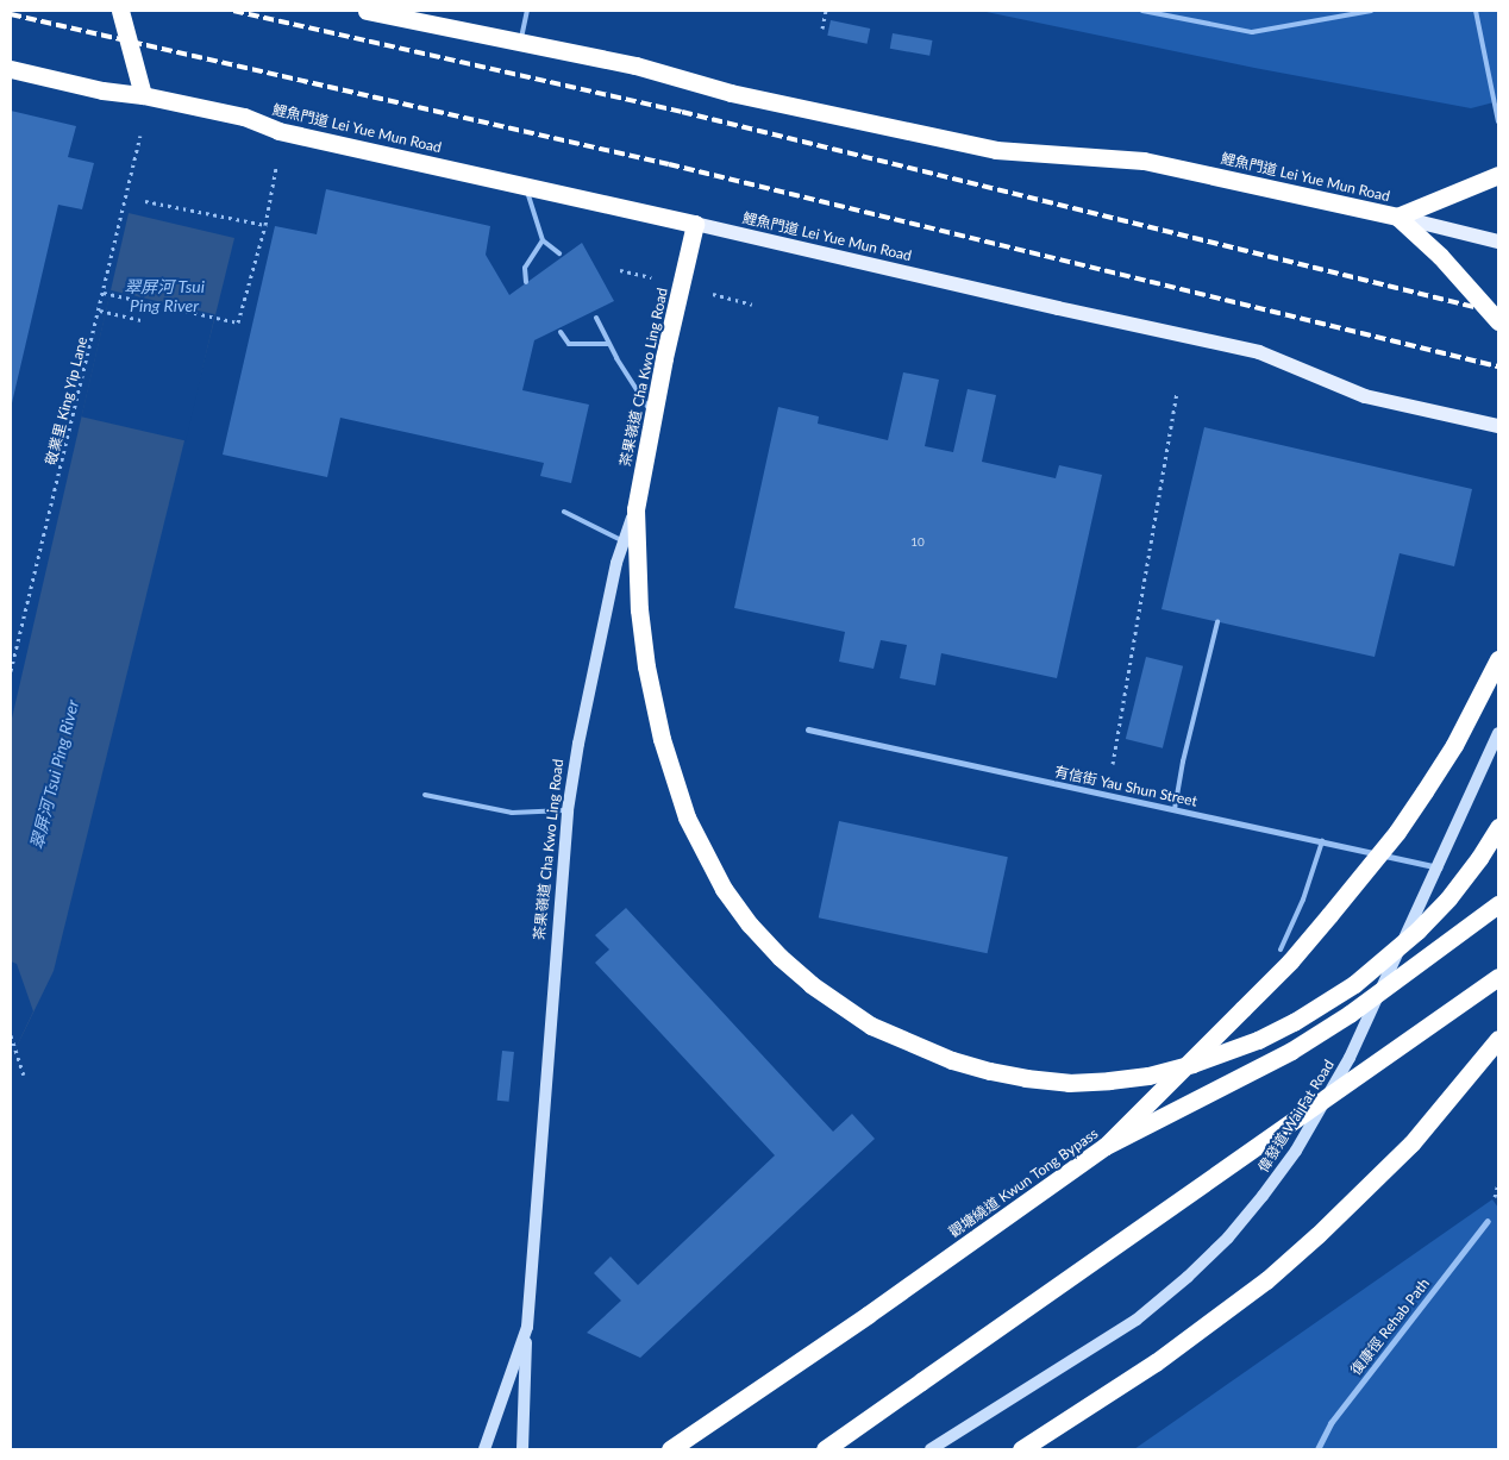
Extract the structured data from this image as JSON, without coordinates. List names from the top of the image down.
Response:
{
  "streets": {
    "highway": ["鯉魚門道 Lei Yue Mun Road", "茶果嶺道 Cha Kwo Ling Road", "觀塘繞道 Kwun Tong Bypass"],
    "main road": ["偉發道 Wai Fat Road"],
    "street": ["有信街 Yau Shun Street", "復康徑 Rehab Path"],
    "path": ["敬業里 King Yip Lane"]
  },
  "crossings": [
    ["鯉魚門道 Lei Yue Mun Road", "茶果嶺道 Cha Kwo Ling Road"],
    ["有信街 Yau Shun Street", "偉發道 Wai Fat Road"]
  ],
  "water": ["翠屏河 Tsui Ping River"],
  "house_numbers": ["10"]
}
